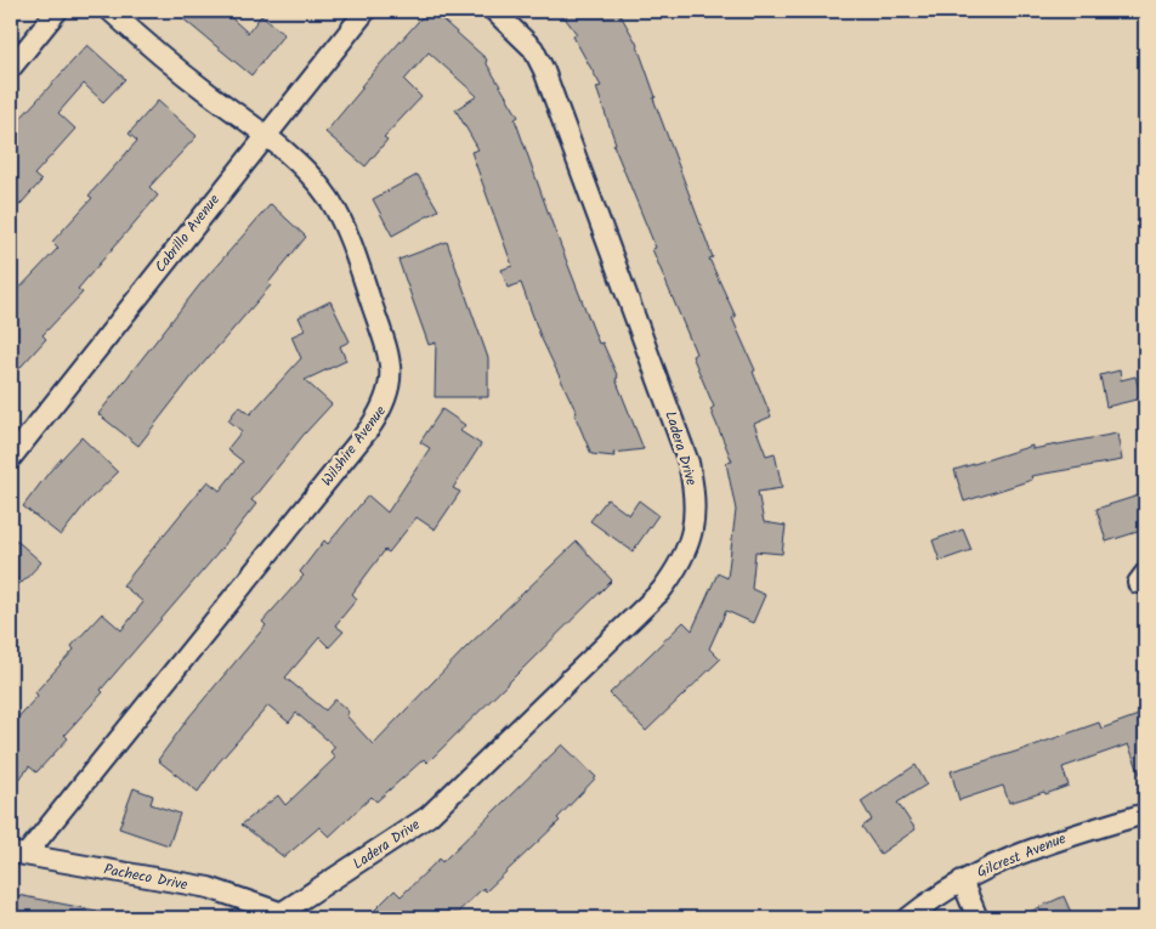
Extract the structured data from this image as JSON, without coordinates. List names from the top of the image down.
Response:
{
  "streets": {
    "street": [
      "Cabrillo Avenue",
      "Wilshire Avenue",
      "Ladera Drive",
      "Gilcrest Avenue",
      "Pacheco Drive"
    ]
  },
  "crossings": [
    ["Cabrillo Avenue", "Wilshire Avenue"],
    ["Wilshire Avenue", "Pacheco Drive"],
    ["Ladera Drive", "Pacheco Drive"]
  ]
}
